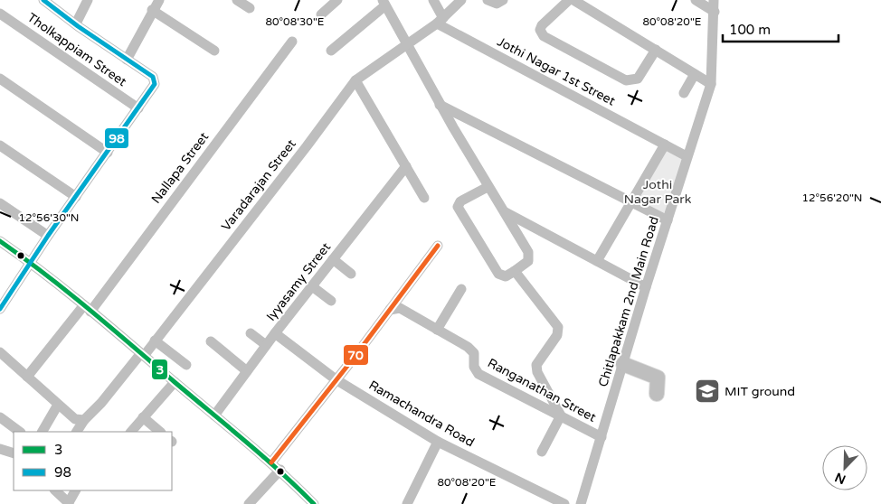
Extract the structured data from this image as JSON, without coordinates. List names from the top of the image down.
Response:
{
  "streets": {
    "street": [
      "Tholkappiam Street",
      "Jothi Nagar 1st Street",
      "Nallapa Street",
      "Varadarajan Street",
      "Iyyasamy Street",
      "Chitlapakkam 2nd Main Road",
      "Ranganathan Street",
      "Ramachandra Road"
    ]
  },
  "crossings": [
    ["Jothi Nagar 1st Street", "Varadarajan Street"],
    ["Jothi Nagar 1st Street", "Chitlapakkam 2nd Main Road"],
    ["Iyyasamy Street", "Ramachandra Road"],
    ["Chitlapakkam 2nd Main Road", "Ranganathan Street"]
  ],
  "parks": ["Jothi Nagar Park"],
  "places": {
    "school or university": ["MIT ground"]
  },
  "lines": ["transit line 98", "transit line 3", "transit line 70"],
  "legend": ["3", "98"],
  "scale_bar": "100 m",
  "north": "bottom left",
  "coordinates": [
    "80°08'30\"E",
    "80°08'20\"E",
    "12°56'20\"N",
    "12°56'30\"N"
  ]
}
